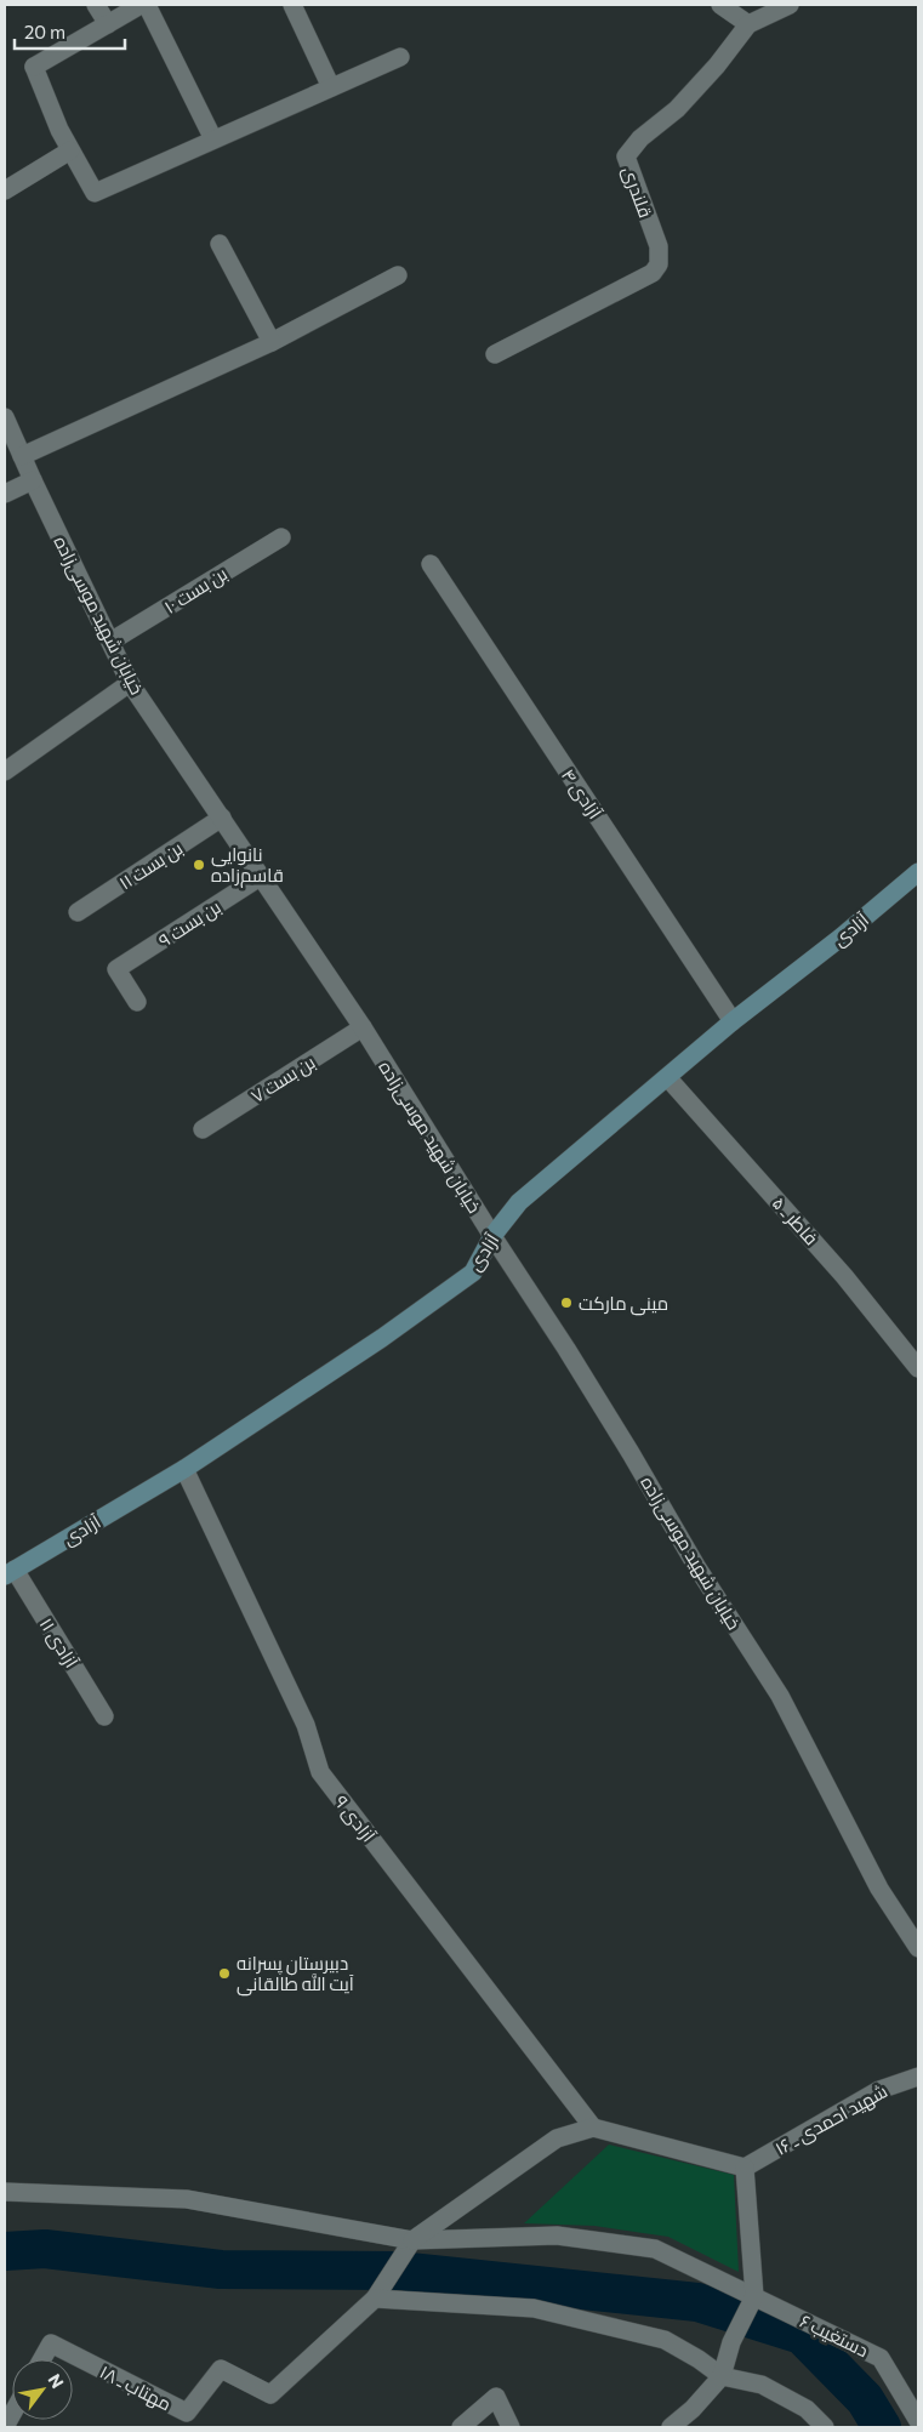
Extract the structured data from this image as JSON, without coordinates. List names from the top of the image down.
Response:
{
  "streets": {
    "street": [
      "قلندری",
      "بن بست ۱۰",
      "خیابان شهید موسی‌زاده",
      "آزادی ۴",
      "بن بست ۱۱",
      "بن بست ۹",
      "آزادی",
      "بن بست ۷",
      "فاطر ـ ۵",
      "آزادی ۱۱",
      "آزادی ۹",
      "شهید احمدی ـ ۱۶",
      "دستغیب ۶",
      "مهتاب ـ ۱۸"
    ]
  },
  "crossings": [
    ["بن بست ۱۰", "خیابان شهید موسی‌زاده"],
    ["خیابان شهید موسی‌زاده", "بن بست ۱۱"],
    ["خیابان شهید موسی‌زاده", "بن بست ۹"],
    ["خیابان شهید موسی‌زاده", "آزادی"],
    ["خیابان شهید موسی‌زاده", "بن بست ۷"],
    ["آزادی ۴", "آزادی"],
    ["آزادی", "فاطر ـ ۵"],
    ["آزادی", "آزادی ۱۱"],
    ["آزادی", "آزادی ۹"]
  ],
  "places": ["نانوایی قاسم‌زاده", "مینی مارکت", "دبیرستان پسرانه آیت اللَّه طالقانی"],
  "scale_bar": "20 m",
  "north": "top right"
}
